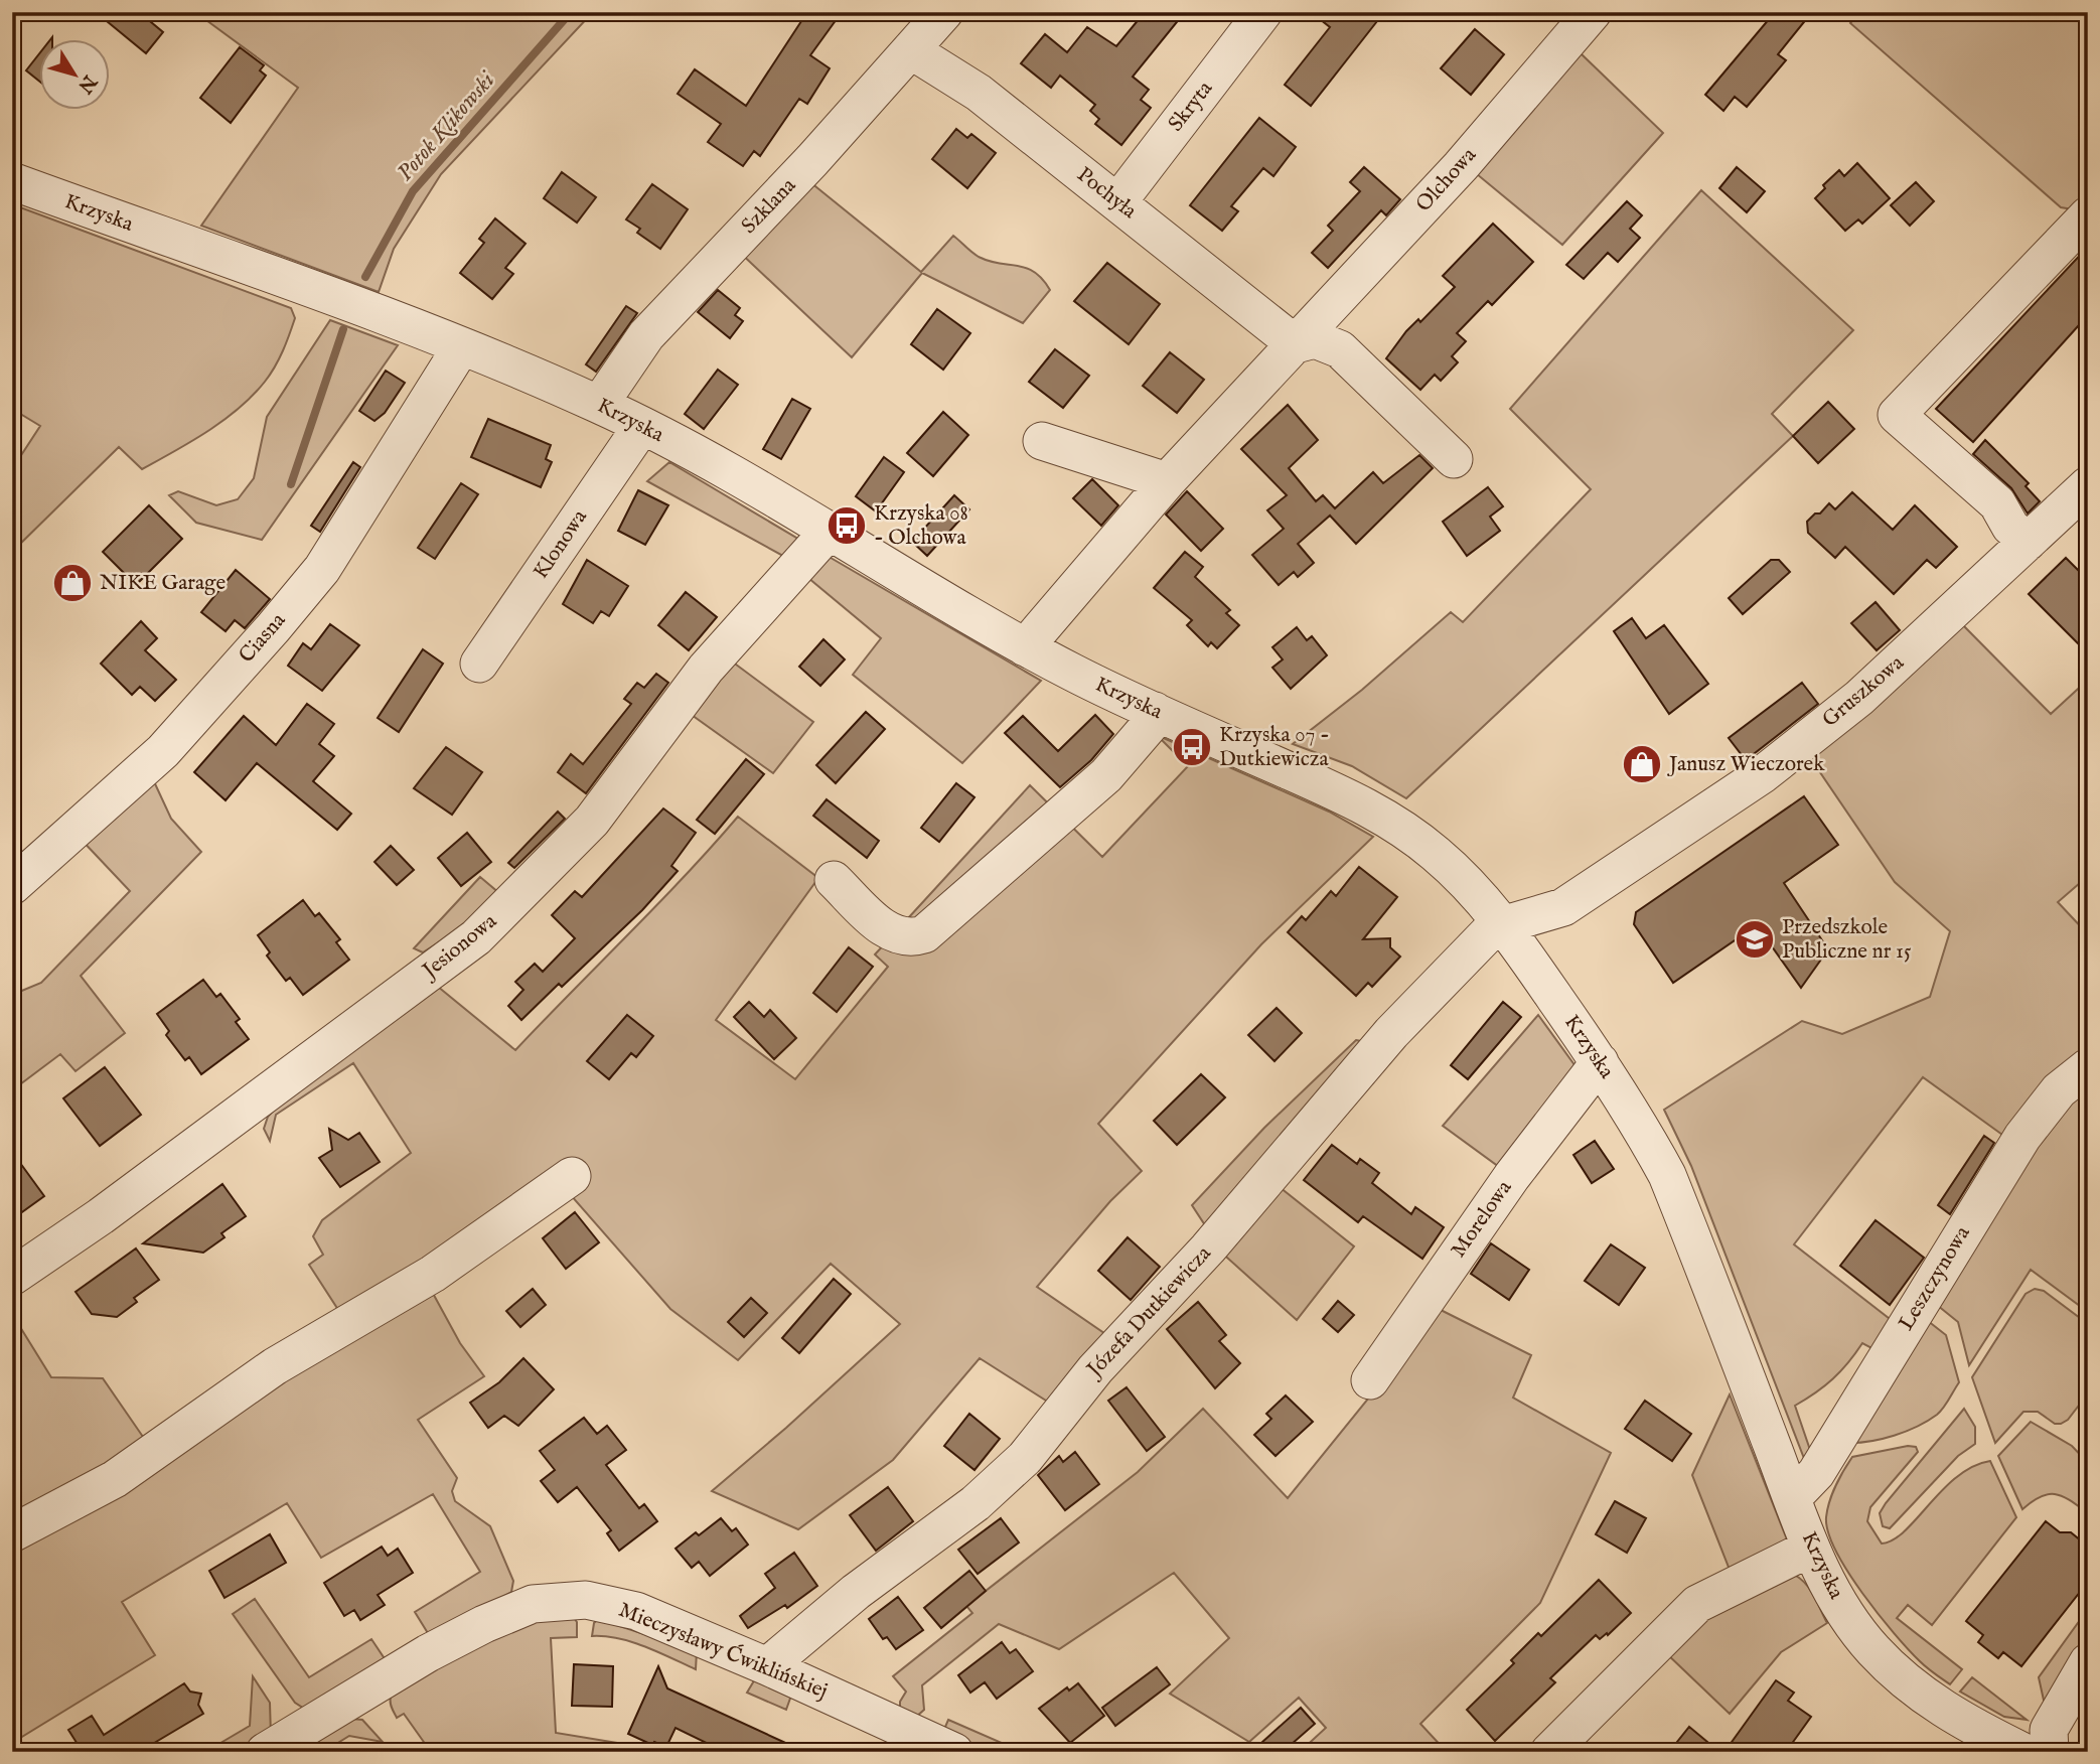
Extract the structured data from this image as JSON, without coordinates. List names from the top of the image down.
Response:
{
  "streets": {
    "street": [
      "Skryta",
      "Olchowa",
      "Pochyła",
      "Szklana",
      "Krzyska",
      "Klonowa",
      "Ciasna",
      "Gruszkowa",
      "Jesionowa",
      "Morelowa",
      "Leszczynowa",
      "Józefa Dutkiewicza",
      "Mieczysławy Ćwiklińskiej"
    ]
  },
  "crossings": [
    ["Skryta", "Pochyła"],
    ["Olchowa", "Pochyła"],
    ["Olchowa", "Krzyska"],
    ["Pochyła", "Szklana"],
    ["Szklana", "Krzyska"],
    ["Krzyska", "Klonowa"],
    ["Krzyska", "Ciasna"],
    ["Krzyska", "Gruszkowa"],
    ["Krzyska", "Jesionowa"],
    ["Krzyska", "Morelowa"],
    ["Krzyska", "Leszczynowa"],
    ["Krzyska", "Józefa Dutkiewicza"],
    ["Gruszkowa", "Józefa Dutkiewicza"],
    ["Józefa Dutkiewicza", "Mieczysławy Ćwiklińskiej"]
  ],
  "water": ["Potok Klikowski"],
  "places": {
    "bus stop": ["Krzyska 08 - Olchowa", "Krzyska 07 - Dutkiewicza"],
    "shop": ["NIKE Garage", "Janusz Wieczorek"],
    "school or university": ["Przedszkole Publiczne nr 15"]
  },
  "north": "bottom right"
}
